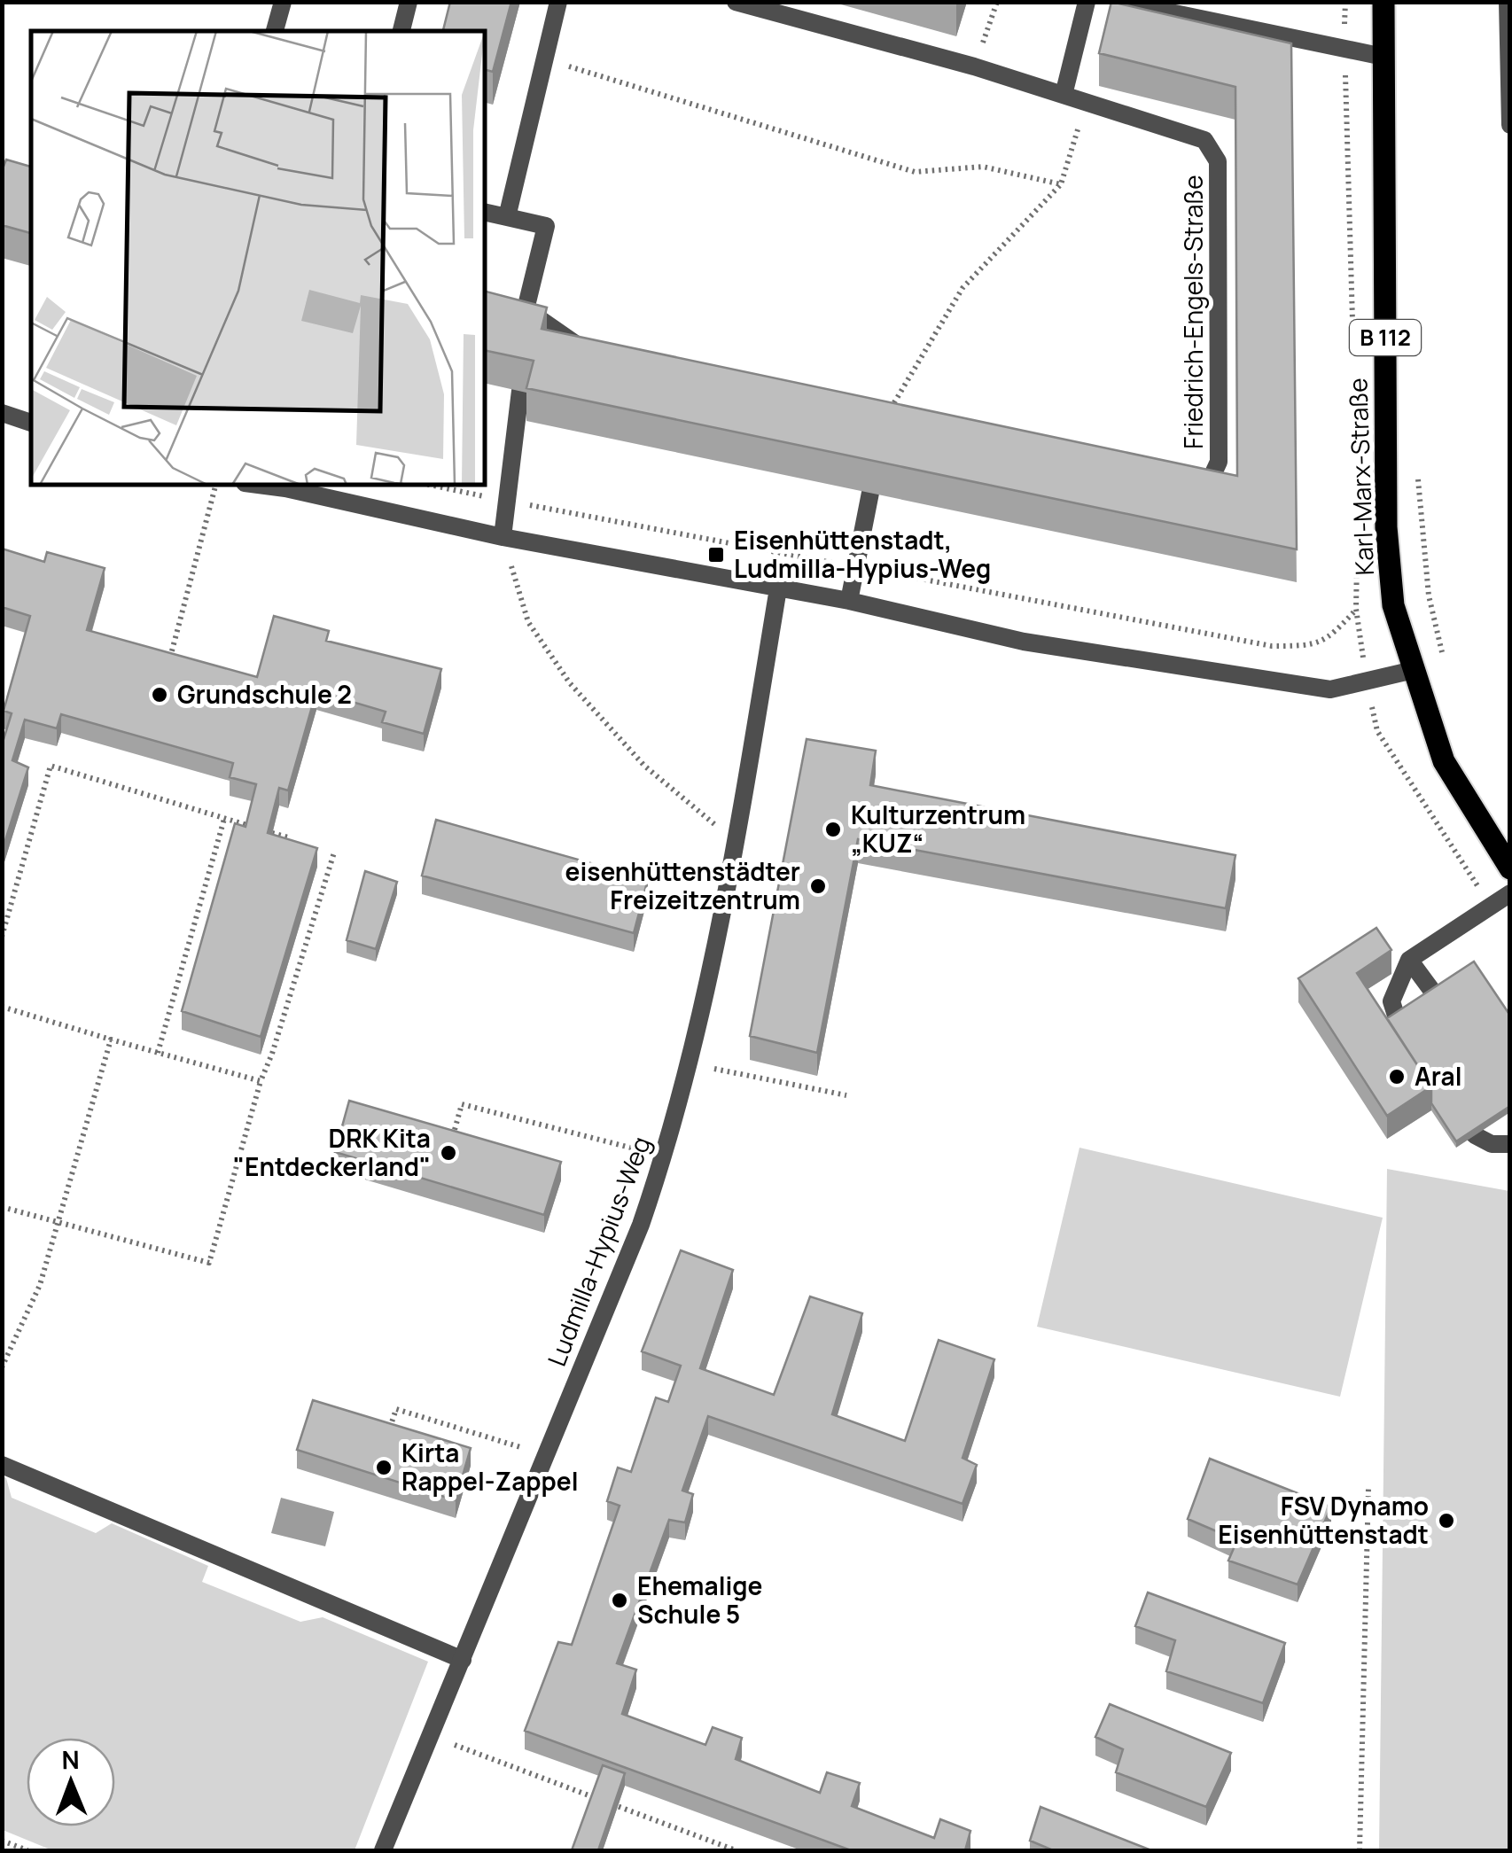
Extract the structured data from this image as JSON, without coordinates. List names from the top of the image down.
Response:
{
  "streets": {
    "main road": ["B 112", "Karl-Marx-Straße"],
    "street": ["Friedrich-Engels-Straße", "Ludmilla-Hypius-Weg"]
  },
  "places": {
    "transit": ["Eisenhüttenstadt, Ludmilla-Hypius-Weg"],
    "other": [
      "Grundschule 2",
      "Kulturzentrum „KUZ“",
      "eisenhüttenstädter Freizeitzentrum",
      "Aral",
      "DRK Kita \"Entdeckerland\"",
      "Kirta Rappel-Zappel",
      "FSV Dynamo Eisenhüttenstadt",
      "Ehemalige Schule 5"
    ]
  },
  "north": "top"
}
